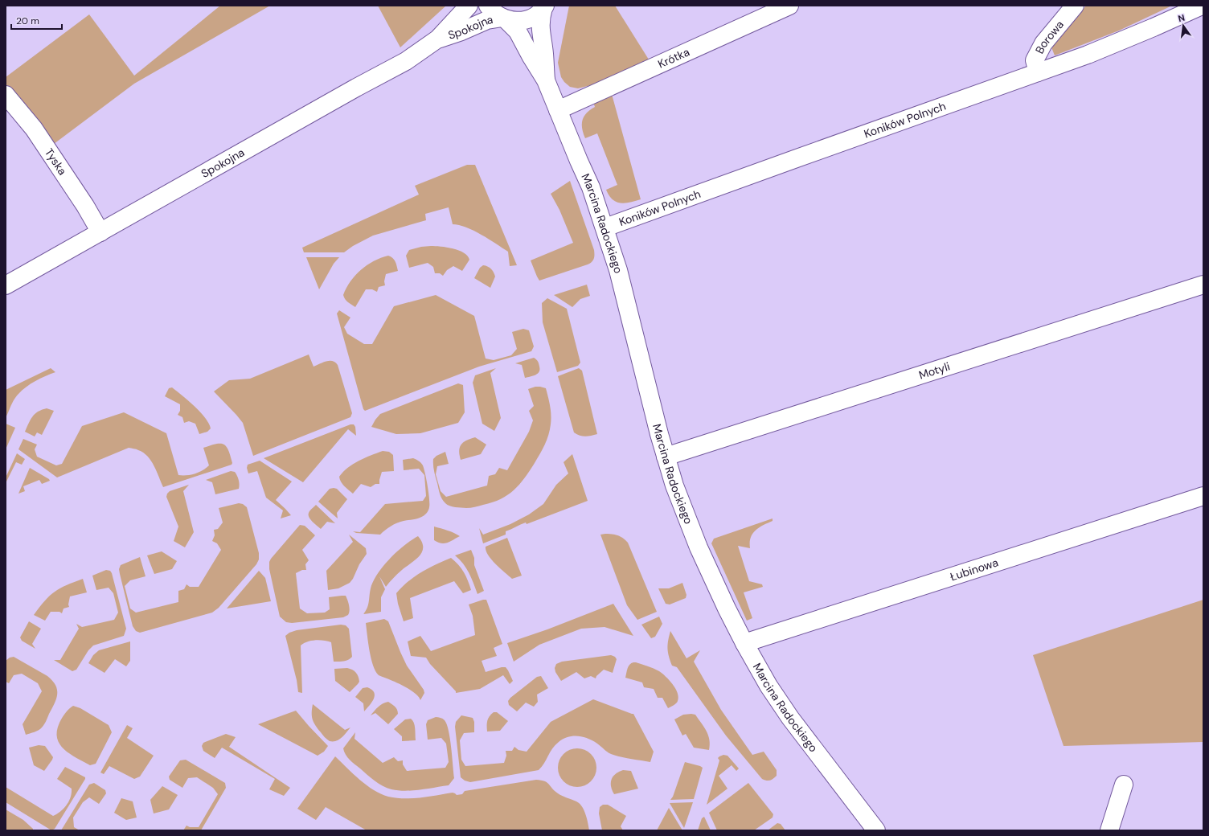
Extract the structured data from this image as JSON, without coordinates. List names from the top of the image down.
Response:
{
  "streets": {
    "street": [
      "Spokojna",
      "Borowa",
      "Krótka",
      "Koników Polnych",
      "Tyska",
      "Marcina Radockiego",
      "Motyli",
      "Łubinowa"
    ]
  },
  "crossings": [
    ["Spokojna", "Tyska"],
    ["Spokojna", "Marcina Radockiego"],
    ["Borowa", "Koników Polnych"],
    ["Krótka", "Marcina Radockiego"],
    ["Koników Polnych", "Marcina Radockiego"],
    ["Marcina Radockiego", "Motyli"],
    ["Marcina Radockiego", "Łubinowa"]
  ],
  "scale_bar": "20 m",
  "north": "top"
}
